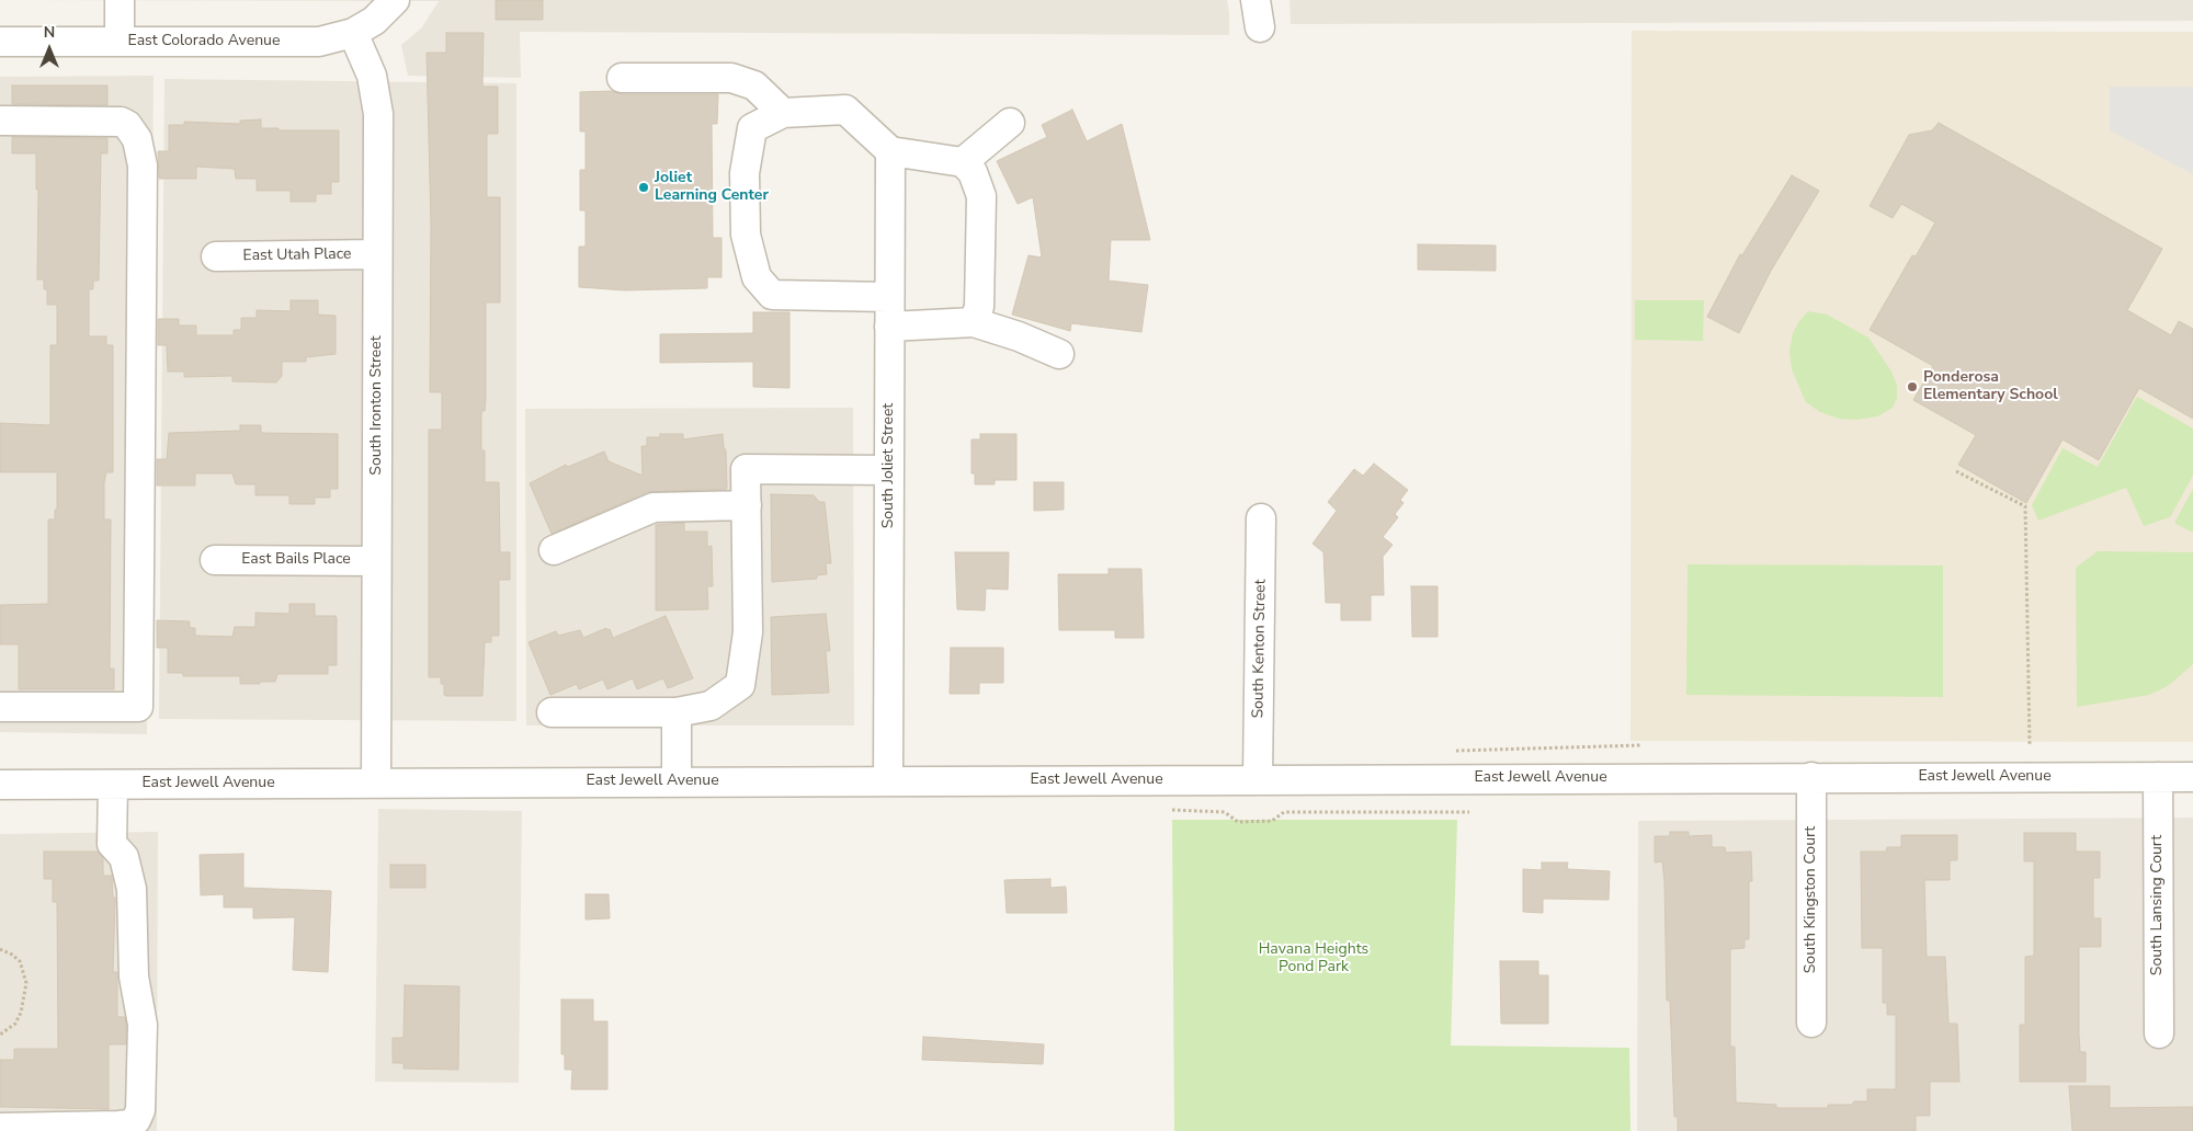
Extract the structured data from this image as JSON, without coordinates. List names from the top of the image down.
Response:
{
  "streets": {
    "street": [
      "East Colorado Avenue",
      "East Utah Place",
      "South Ironton Street",
      "South Joliet Street",
      "East Bails Place",
      "South Kenton Street",
      "East Jewell Avenue",
      "South Kingston Court",
      "South Lansing Court"
    ]
  },
  "crossings": [
    ["East Colorado Avenue", "South Ironton Street"],
    ["East Utah Place", "South Ironton Street"],
    ["South Ironton Street", "East Bails Place"],
    ["South Ironton Street", "East Jewell Avenue"],
    ["South Joliet Street", "East Jewell Avenue"],
    ["South Kenton Street", "East Jewell Avenue"],
    ["East Jewell Avenue", "South Kingston Court"],
    ["East Jewell Avenue", "South Lansing Court"]
  ],
  "parks": ["Havana Heights Pond Park"],
  "places": ["Joliet Learning Center", "Ponderosa Elementary School"],
  "north": "top"
}
